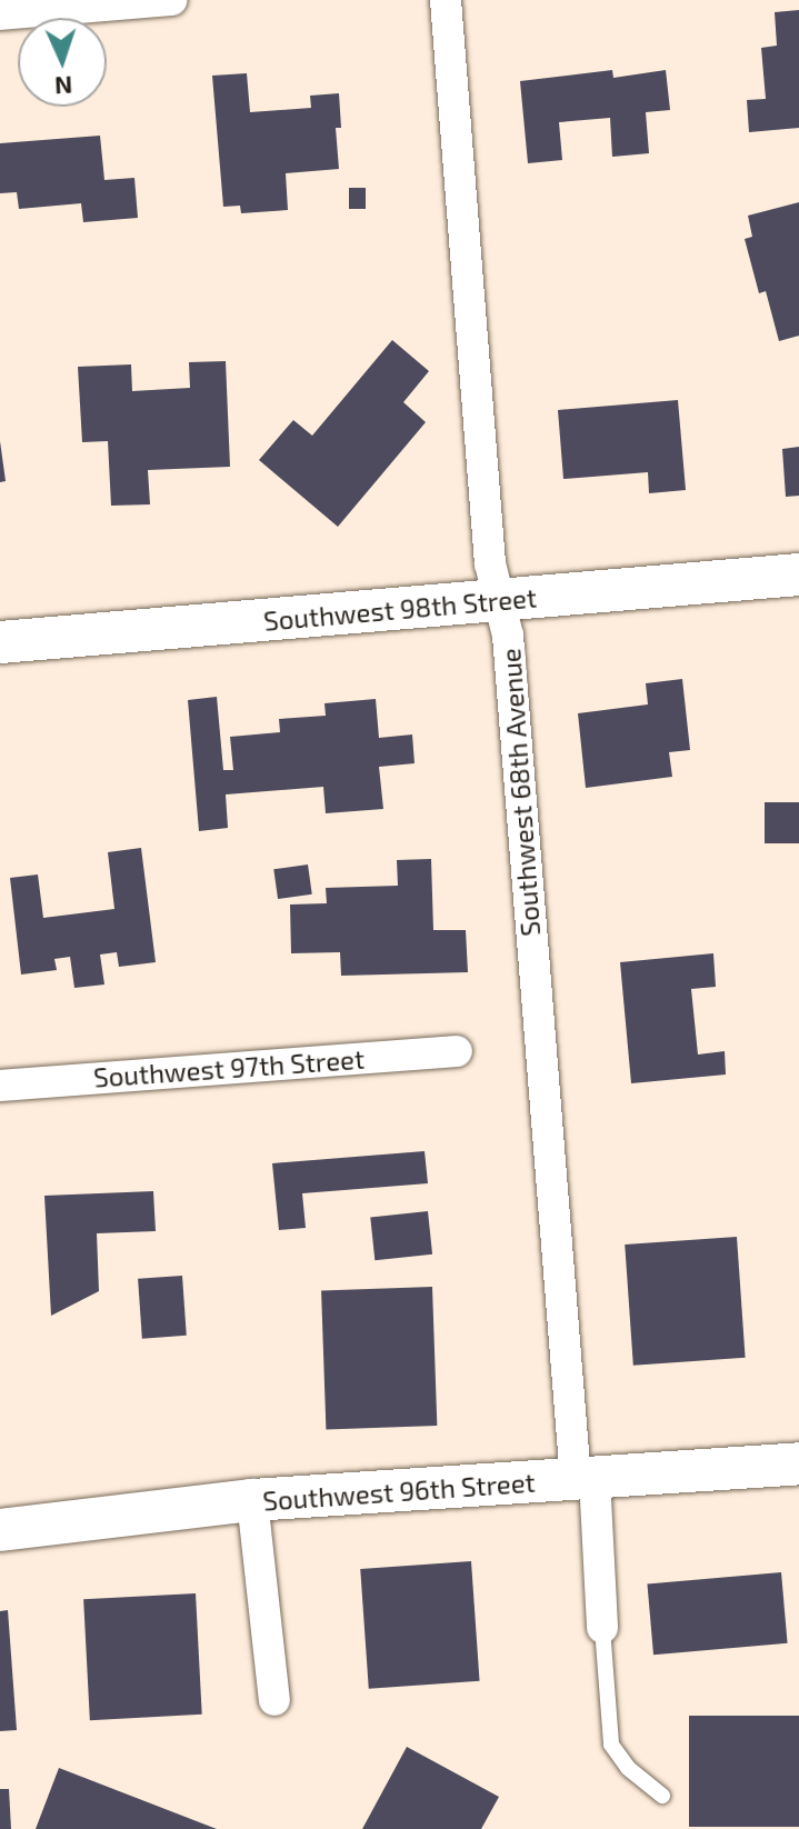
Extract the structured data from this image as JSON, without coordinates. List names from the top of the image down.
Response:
{
  "streets": {
    "street": [
      "Southwest 98th Street",
      "Southwest 68th Avenue",
      "Southwest 97th Street",
      "Southwest 96th Street"
    ]
  },
  "crossings": [
    ["Southwest 98th Street", "Southwest 68th Avenue"],
    ["Southwest 68th Avenue", "Southwest 96th Street"]
  ],
  "north": "bottom"
}
